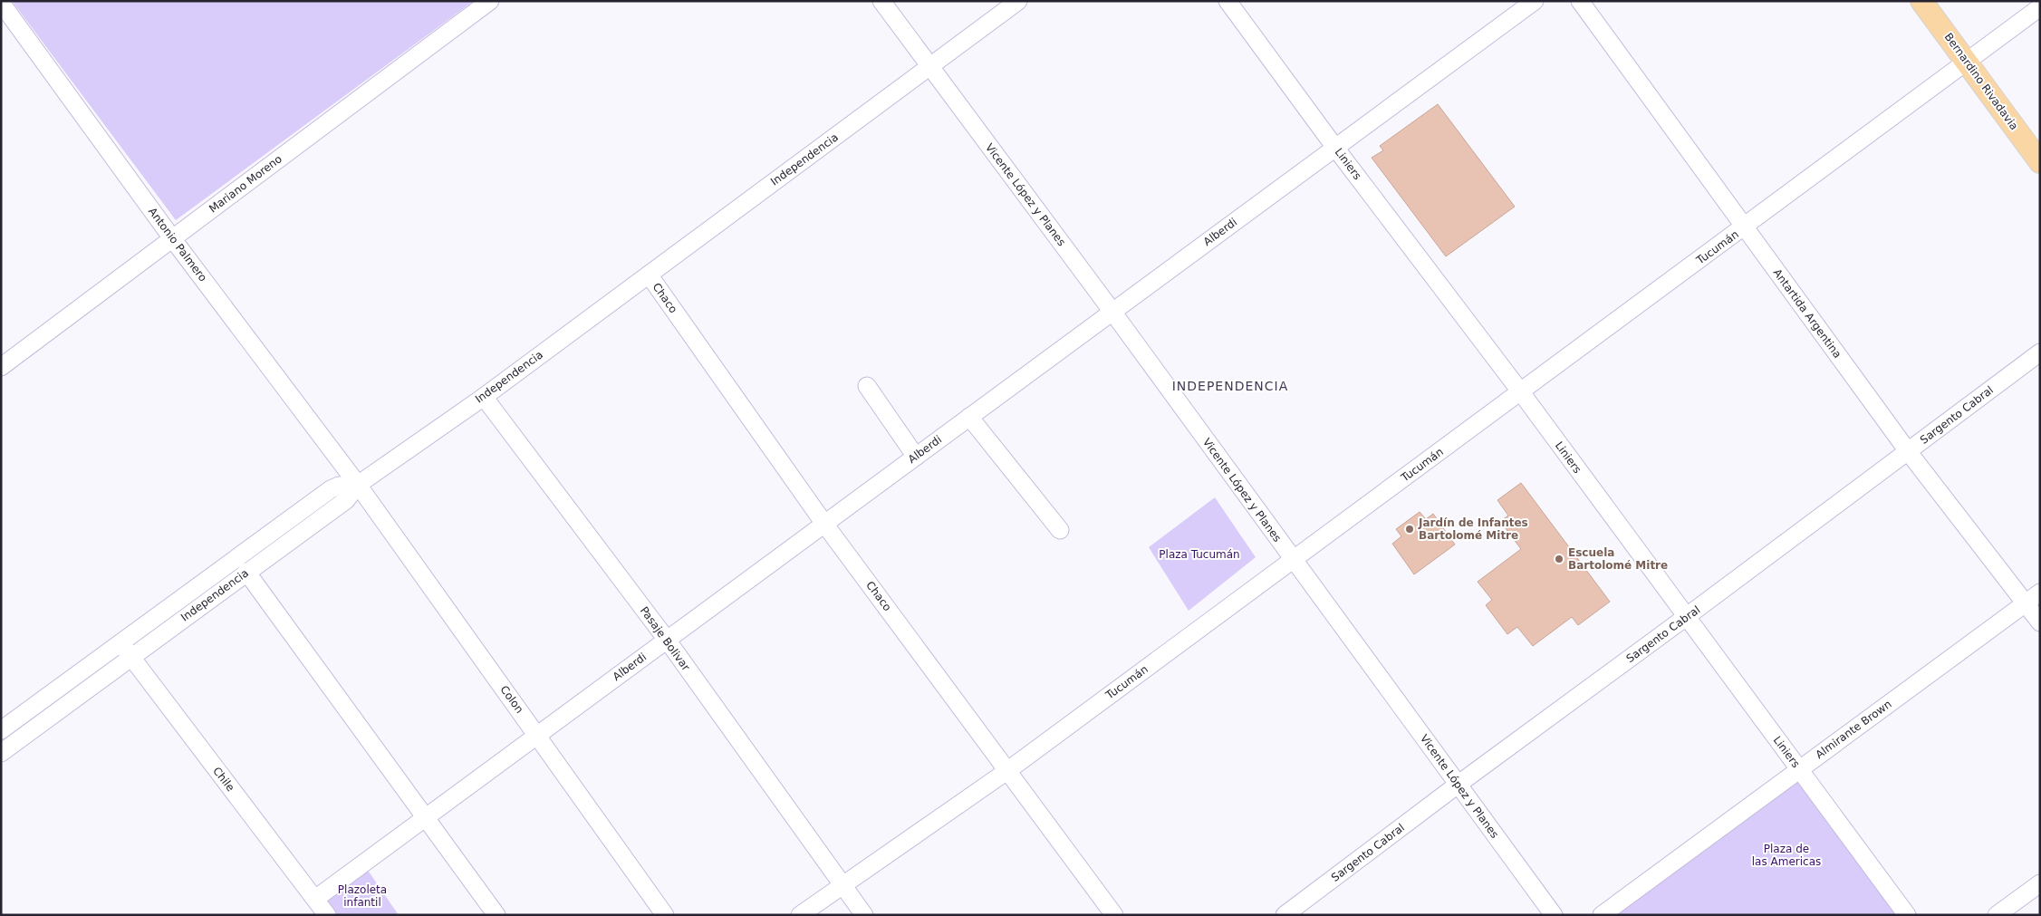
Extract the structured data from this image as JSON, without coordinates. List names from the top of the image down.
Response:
{
  "streets": {
    "main road": ["Bernardino Rivadavia"],
    "street": [
      "Independencia",
      "Liniers",
      "Mariano Moreno",
      "Vicente López y Planes",
      "Alberdi",
      "Antonio Palmero",
      "Tucumán",
      "Chaco",
      "Antartida Argentina",
      "Sargento Cabral",
      "Pasaje Bolivar",
      "Colon",
      "Almirante Brown",
      "Chile"
    ]
  },
  "crossings": [
    ["Bernardino Rivadavia", "Tucumán"],
    ["Independencia", "Vicente López y Planes"],
    ["Independencia", "Antonio Palmero"],
    ["Independencia", "Chaco"],
    ["Independencia", "Pasaje Bolivar"],
    ["Independencia", "Colon"],
    ["Independencia", "Chile"],
    ["Liniers", "Alberdi"],
    ["Liniers", "Tucumán"],
    ["Liniers", "Sargento Cabral"],
    ["Liniers", "Almirante Brown"],
    ["Mariano Moreno", "Antonio Palmero"],
    ["Vicente López y Planes", "Alberdi"],
    ["Vicente López y Planes", "Tucumán"],
    ["Vicente López y Planes", "Sargento Cabral"],
    ["Alberdi", "Chaco"],
    ["Alberdi", "Pasaje Bolivar"],
    ["Alberdi", "Colon"],
    ["Alberdi", "Chile"],
    ["Antonio Palmero", "Colon"],
    ["Tucumán", "Chaco"],
    ["Tucumán", "Antartida Argentina"],
    ["Tucumán", "Pasaje Bolivar"],
    ["Antartida Argentina", "Sargento Cabral"],
    ["Antartida Argentina", "Almirante Brown"]
  ],
  "districts": ["INDEPENDENCIA"],
  "parks": ["Plaza Tucumán", "Plaza de las Americas", "Plazoleta infantil"],
  "places": ["Jardín de Infantes Bartolomé Mitre", "Escuela Bartolomé Mitre"]
}
